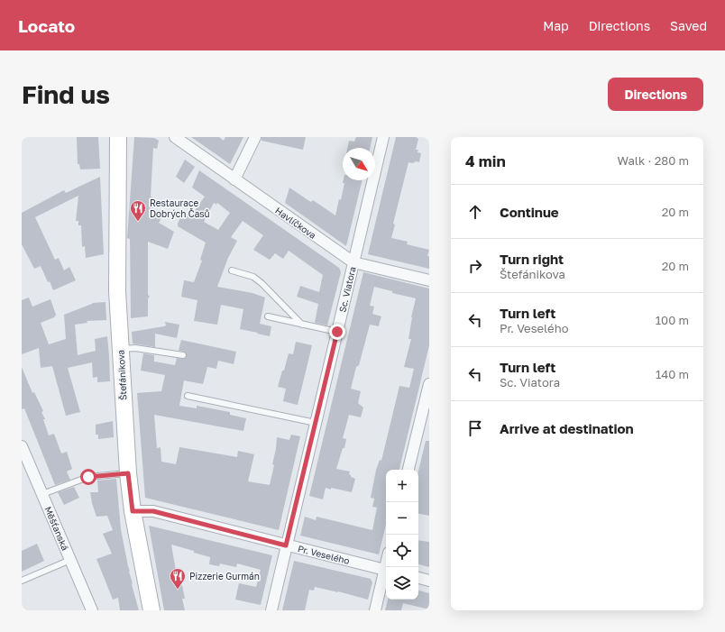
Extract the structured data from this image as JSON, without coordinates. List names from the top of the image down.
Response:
{
  "streets": {
    "main road": ["Štefánikova"],
    "street": [
      "Havlíčkova",
      "Sc. Viatora",
      "Měšťanská",
      "Pr. Veselého"
    ]
  },
  "crossings": [
    ["Havlíčkova", "Sc. Viatora"],
    ["Sc. Viatora", "Pr. Veselého"],
    ["Štefánikova", "Pr. Veselého"]
  ],
  "places": {
    "restaurant": ["Restaurace Dobrých Časů", "Pizzerie Gurmán"]
  },
  "north": "bottom right",
  "page": {
    "header": "Locato",
    "nav": ["Map", "Directions", "Saved"],
    "buttons": "Directions",
    "title": "Find us",
    "heading": ["4 min", "Walk · 280 m"],
    "list": [
      ["Continue", "20 m"],
      ["Turn right", "Štefánikova", "20 m"],
      ["Turn left", "Pr. Veselého", "100 m"],
      ["Turn left", "Sc. Viatora", "140 m"],
      "Arrive at destination"
    ],
    "map_buttons": ["+", "−"]
  }
}
